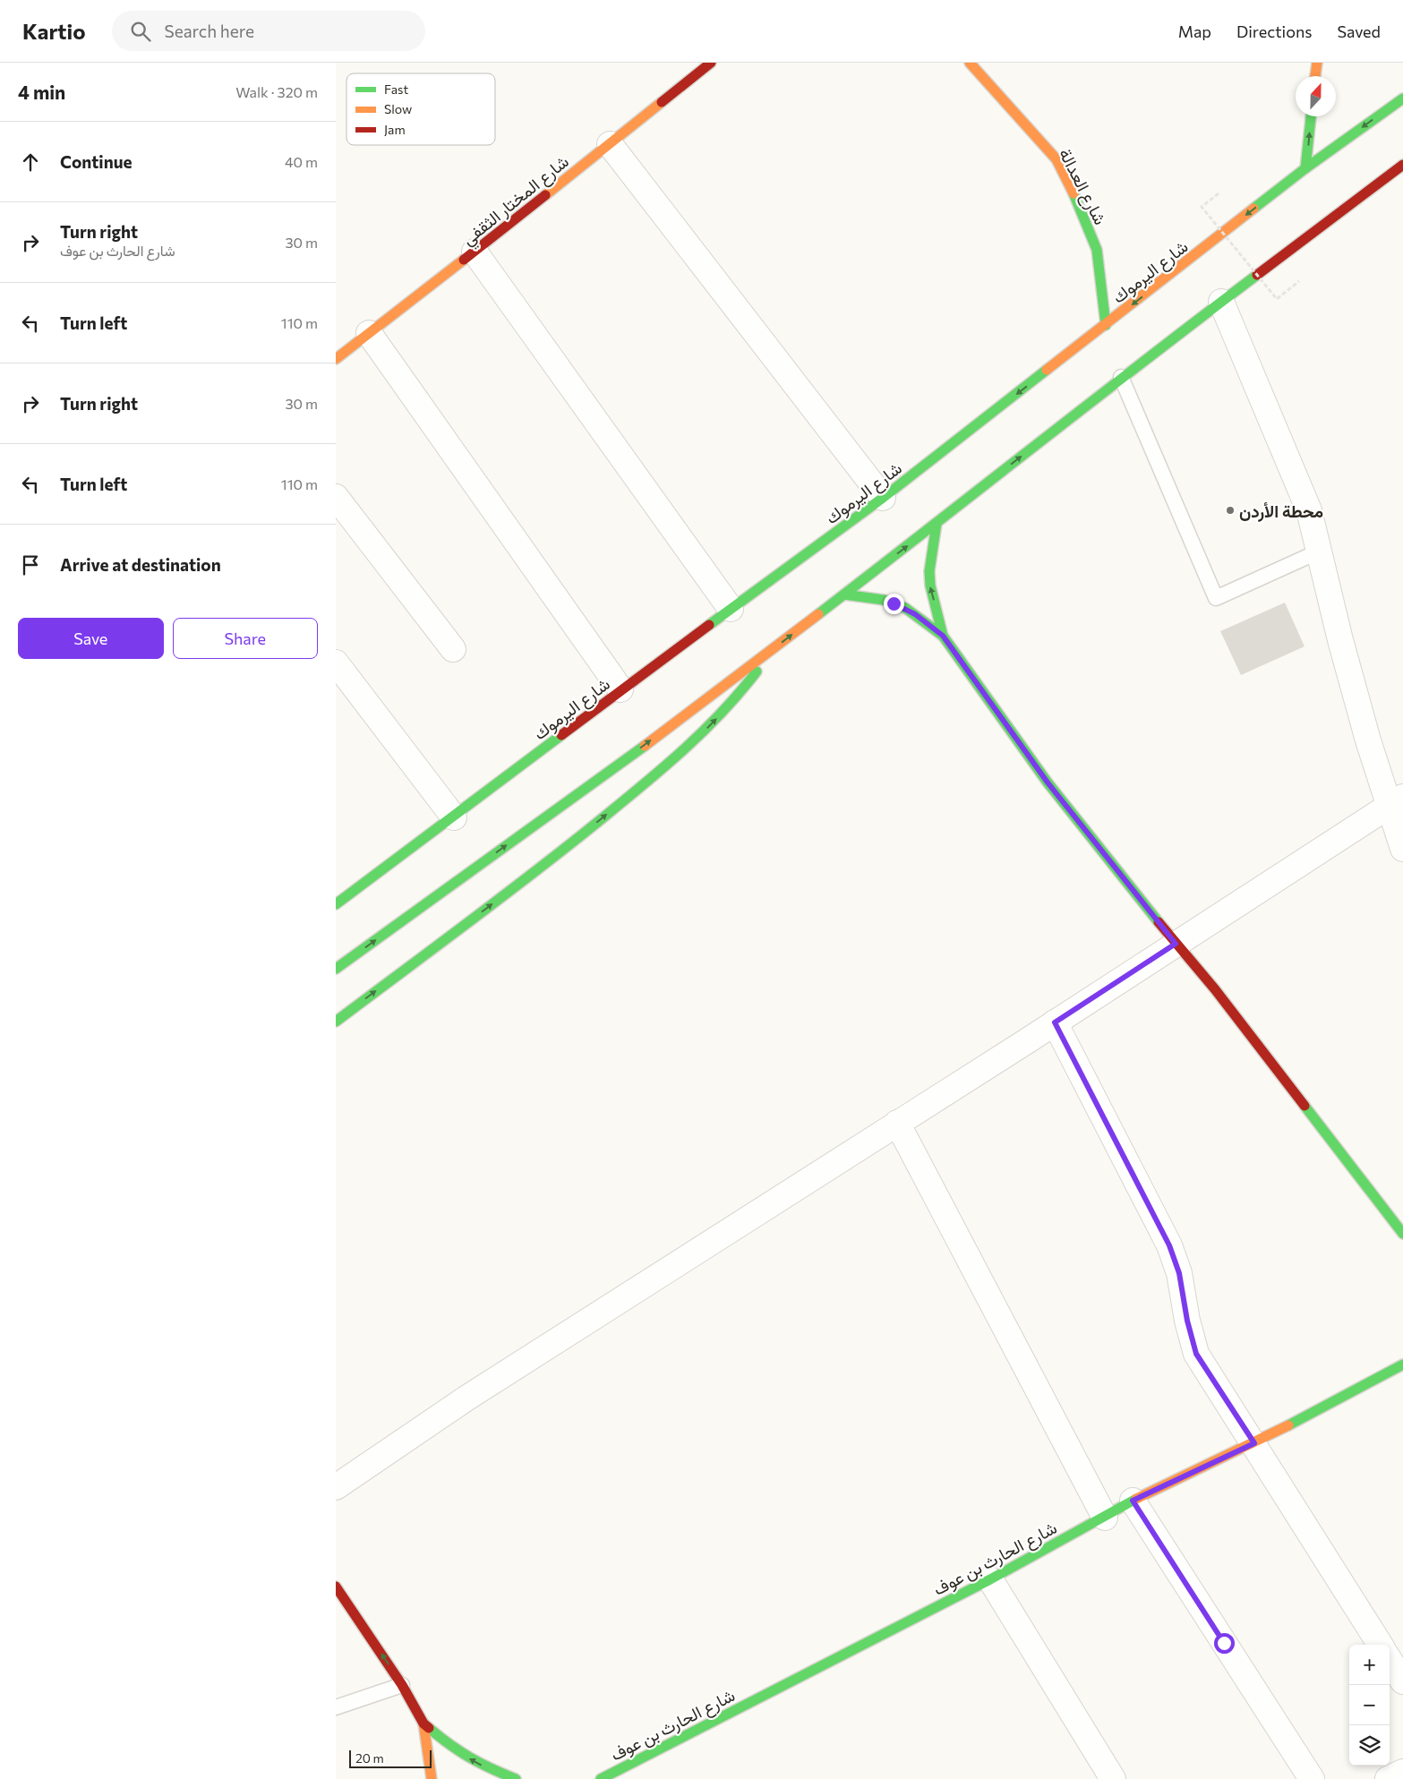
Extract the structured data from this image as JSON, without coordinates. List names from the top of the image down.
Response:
{
  "streets": {
    "main road": [
      "شارع العدالة",
      "شارع المختار الثقفي",
      "شارع اليرموك",
      "شارع الحارث بن عوف"
    ]
  },
  "crossings": [
    ["شارع العدالة", "شارع اليرموك"]
  ],
  "places": ["محطة الأردن"],
  "legend": ["Fast", "Slow", "Jam"],
  "scale_bar": "20 m",
  "north": "top",
  "page": {
    "header": "Kartio",
    "search": "Search here",
    "nav": ["Map", "Directions", "Saved"],
    "heading": ["4 min", "Walk · 320 m"],
    "list": [
      ["Continue", "40 m"],
      ["Turn right", "شارع الحارث بن عوف", "30 m"],
      ["Turn left", "110 m"],
      ["Turn right", "30 m"],
      ["Turn left", "110 m"],
      "Arrive at destination"
    ],
    "buttons": ["Save", "Share"],
    "map_buttons": ["+", "−"],
    "scale": "20 m"
  }
}
